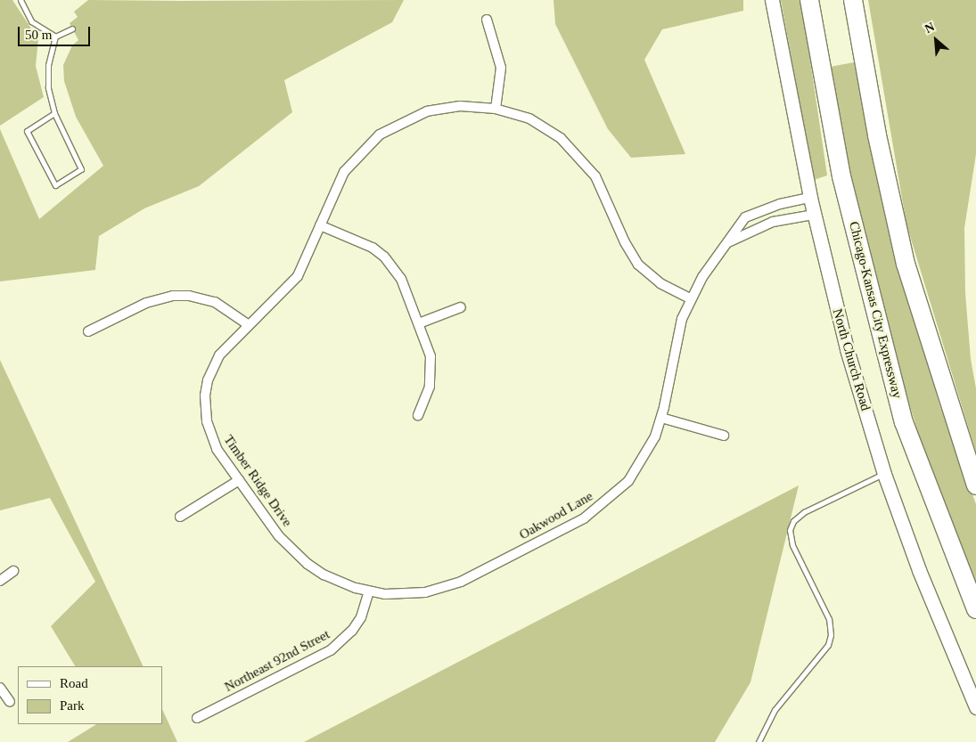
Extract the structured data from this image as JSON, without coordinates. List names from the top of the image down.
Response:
{
  "streets": {
    "highway": ["Chicago-Kansas City Expressway"],
    "main road": ["North Church Road"],
    "street": ["Timber Ridge Drive", "Oakwood Lane", "Northeast 92nd Street"]
  },
  "crossings": [
    ["North Church Road", "Oakwood Lane"],
    ["Timber Ridge Drive", "Oakwood Lane"],
    ["Timber Ridge Drive", "Northeast 92nd Street"],
    ["Oakwood Lane", "Northeast 92nd Street"]
  ],
  "legend": ["Road", "Park"],
  "scale_bar": "50 m",
  "north": "top left"
}
